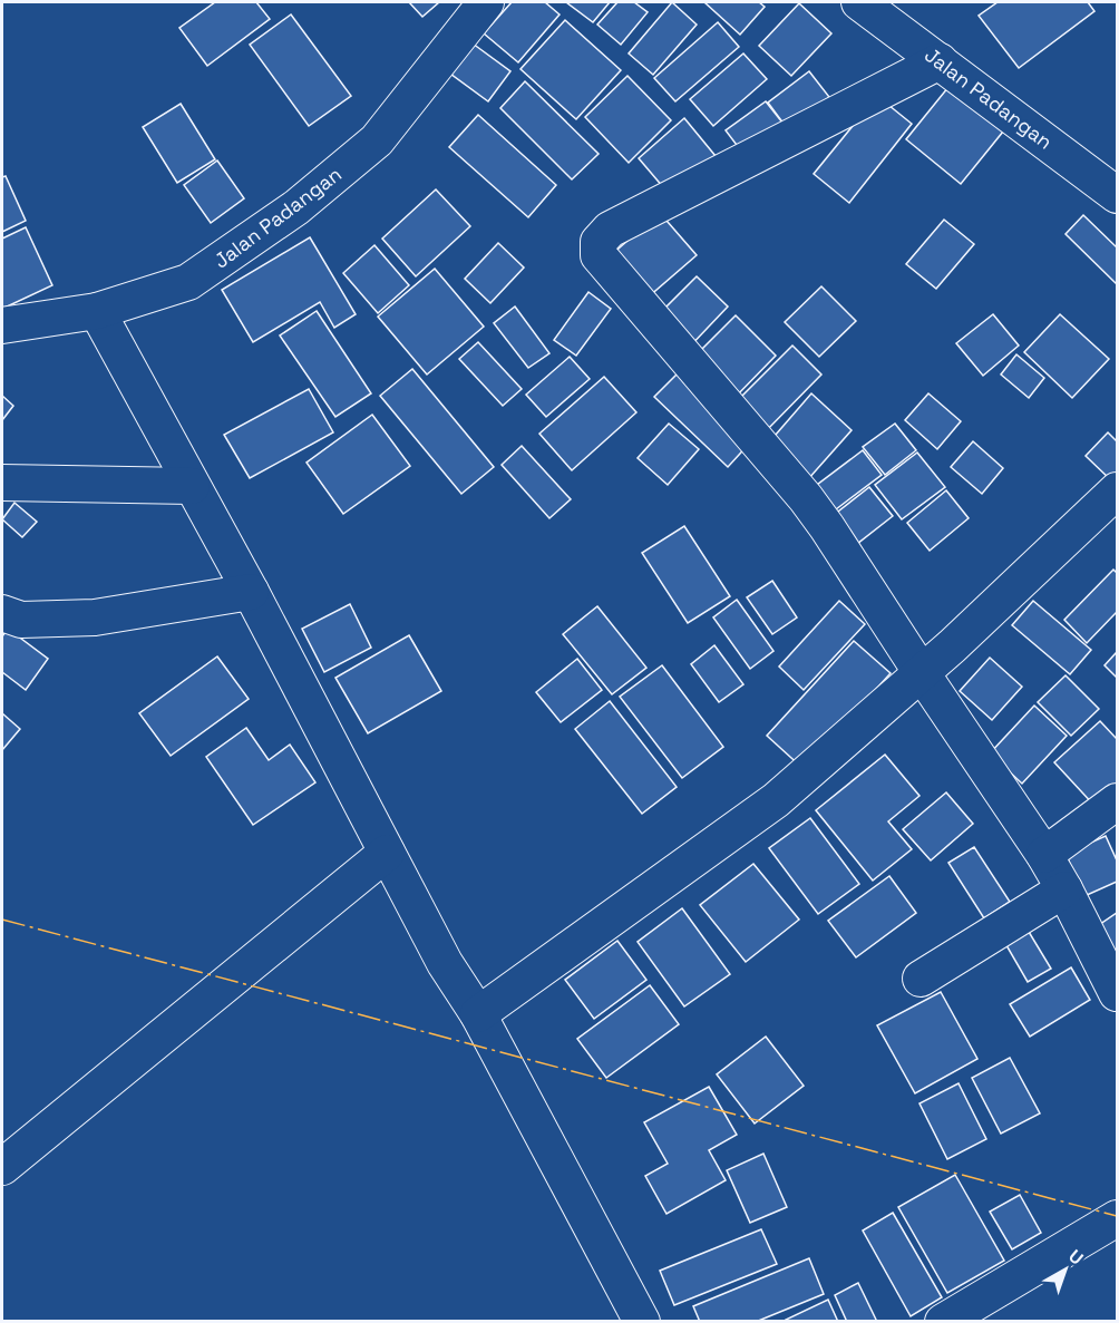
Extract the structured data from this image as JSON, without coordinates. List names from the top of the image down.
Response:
{
  "streets": {
    "street": ["Jalan Padangan"]
  },
  "north": "top right"
}
